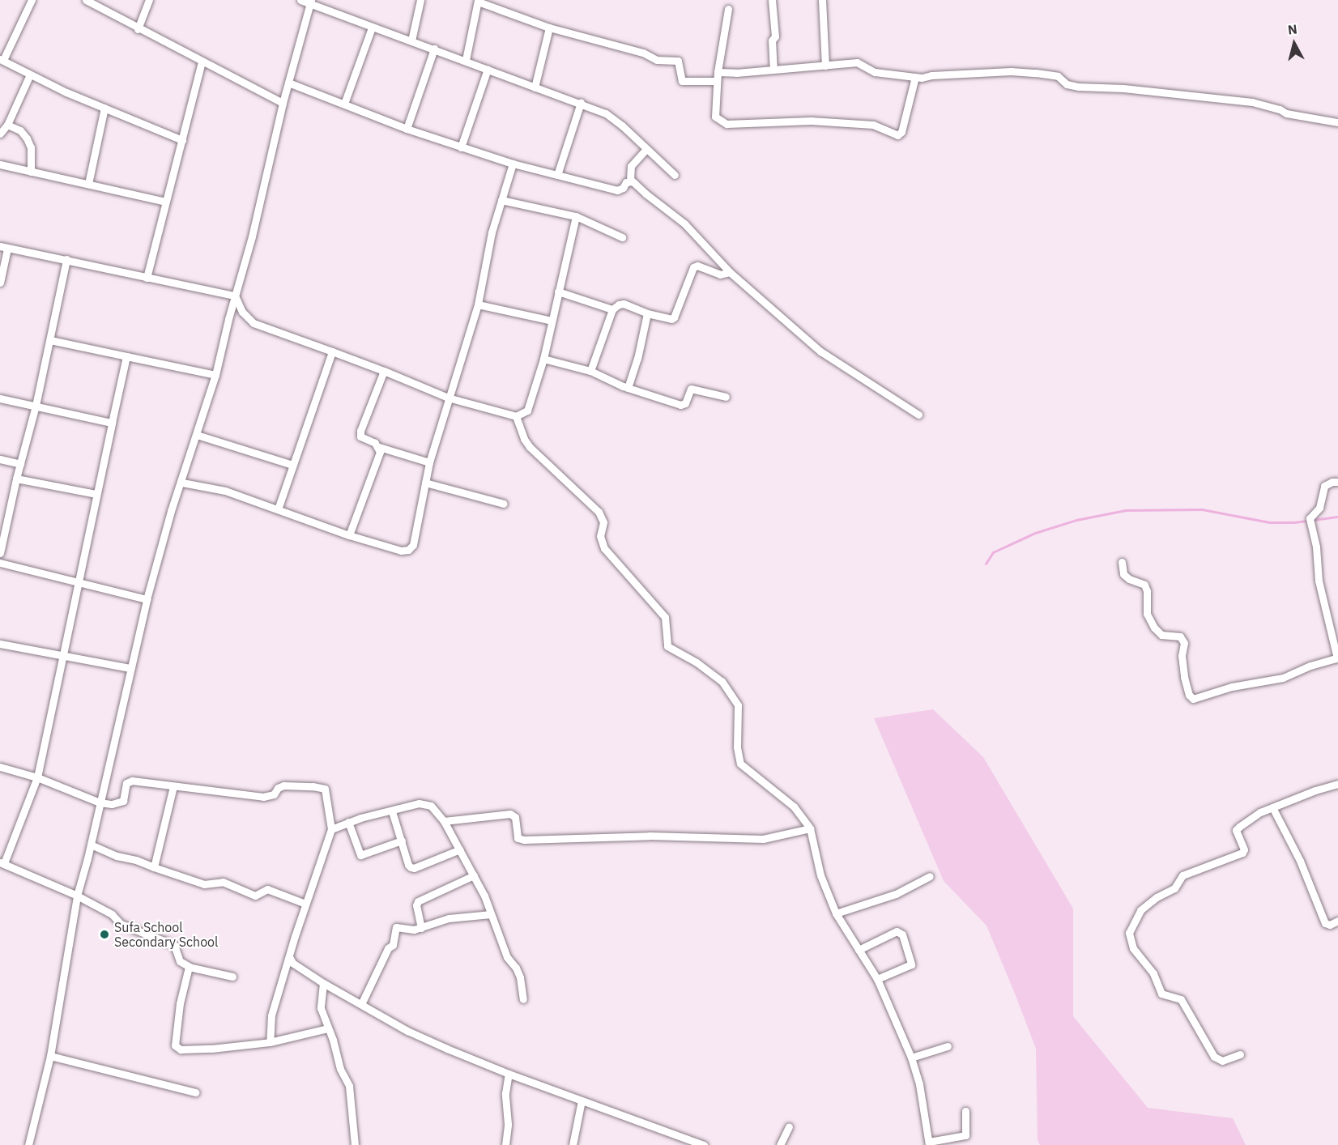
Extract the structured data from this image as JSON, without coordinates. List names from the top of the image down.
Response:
{
  "places": ["Sufa School Secondary School"],
  "north": "top"
}
